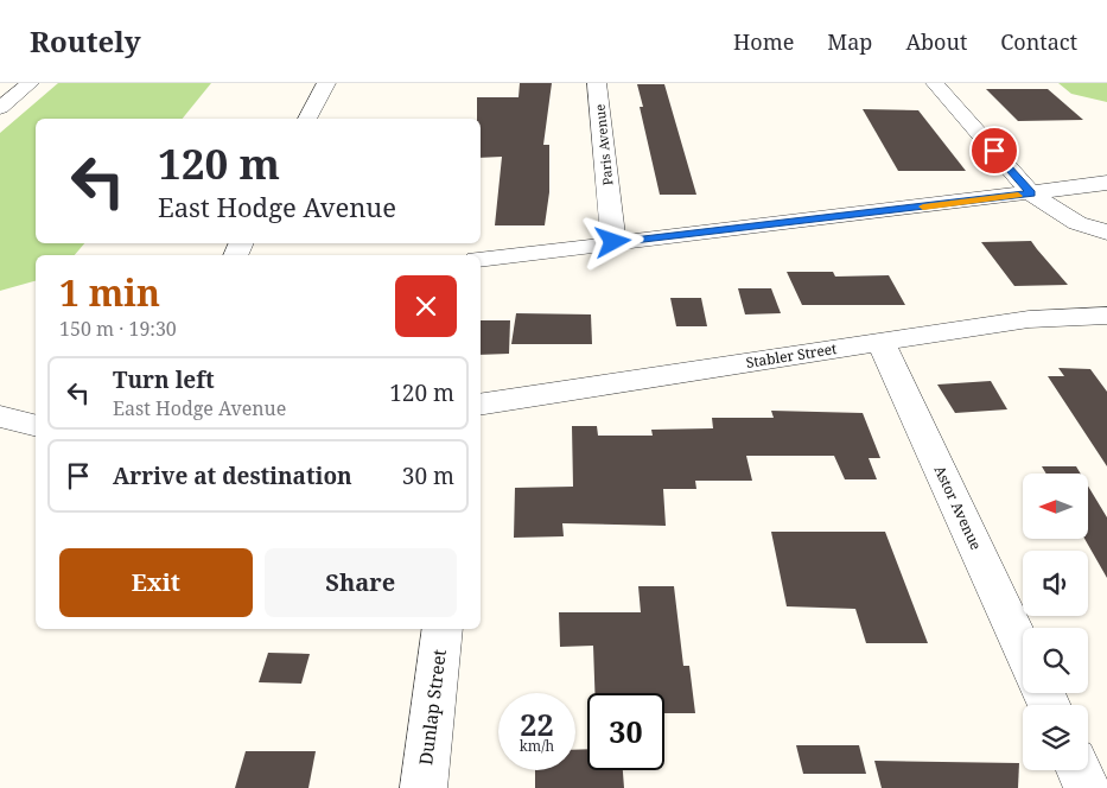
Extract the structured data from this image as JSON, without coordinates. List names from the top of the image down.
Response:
{
  "streets": {
    "street": [
      "Paris Avenue",
      "Stabler Street",
      "Astor Avenue",
      "Dunlap Street"
    ]
  },
  "crossings": [
    ["Stabler Street", "Astor Avenue"]
  ],
  "north": "left",
  "page": {
    "header": "Routely",
    "nav": [
      "Home",
      "Map",
      "About",
      "Contact"
    ],
    "turn": ["120 m", "East Hodge Avenue"],
    "heading": ["1 min", "150 m · 19:30"],
    "list": [
      {
        "name": "Turn left",
        "note": "East Hodge Avenue",
        "value": "120 m"
      },
      {
        "name": "Arrive at destination",
        "value": "30 m"
      }
    ],
    "buttons": ["Exit", "Share"],
    "speed": "22 km/h",
    "limit": "30"
  }
}
